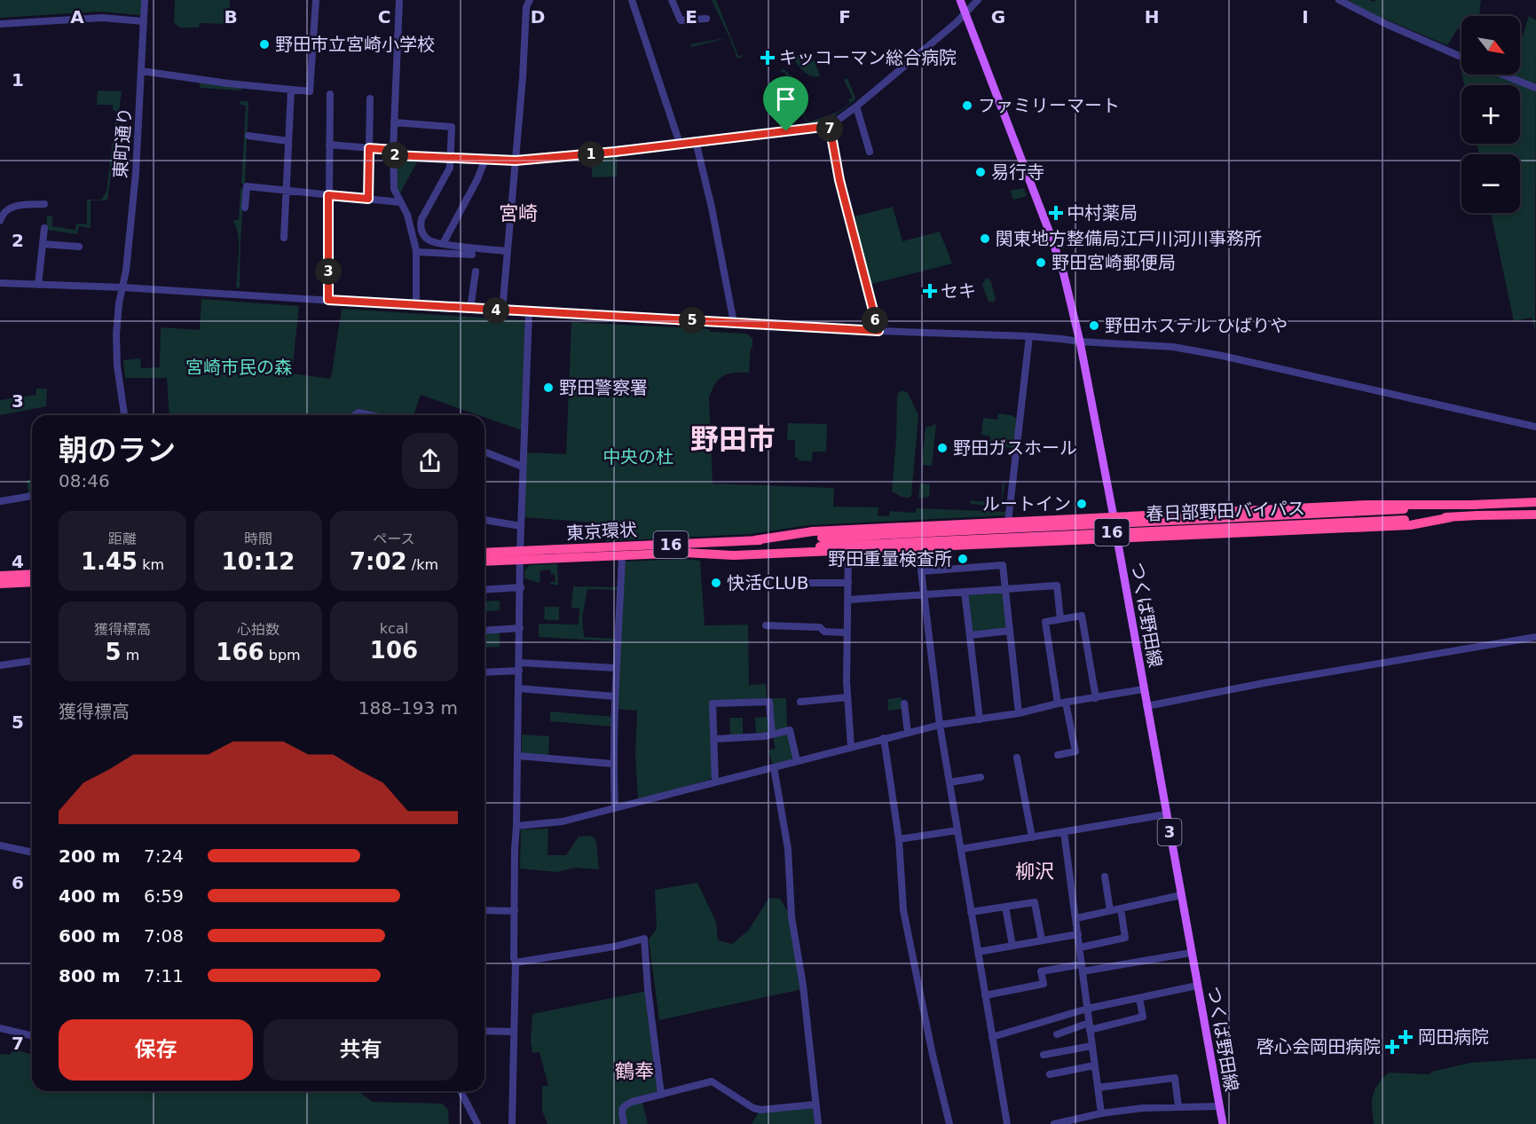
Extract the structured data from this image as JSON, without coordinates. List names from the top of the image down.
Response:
{
  "streets": {
    "highway": ["春日部野田バイパス", "東京環状", "16"],
    "main road": ["つくば野田線", "3"],
    "street": ["東町通り"]
  },
  "crossings": [
    ["春日部野田バイパス", "東京環状"],
    ["春日部野田バイパス", "16"],
    ["東京環状", "16"],
    ["16", "つくば野田線"]
  ],
  "districts": [
    "宮崎",
    "野田市",
    "柳沢",
    "鶴奉"
  ],
  "parks": ["宮崎市民の森", "中央の杜"],
  "places": {
    "other": [
      "野田市立宮崎小学校",
      "ファミリーマート",
      "易行寺",
      "関東地方整備局江戸川河川事務所",
      "野田宮崎郵便局",
      "野田ホステル ひばりや",
      "野田警察署",
      "野田ガスホール",
      "ルートイン",
      "野田重量検査所",
      "快活CLUB"
    ],
    "health": [
      "キッコーマン総合病院",
      "中村薬局",
      "セキ",
      "岡田病院",
      "啓心会岡田病院"
    ]
  },
  "north": "bottom right",
  "page": {
    "map_buttons": ["+", "−"],
    "pins": [
      "7",
      "1",
      "2",
      "3",
      "4",
      "5",
      "6"
    ],
    "heading": ["朝のラン", "08:46"],
    "stats": [
      ["距離", "1.45 km"],
      ["時間", "10:12"],
      ["ペース", "7:02 /km"],
      ["獲得標高", "5 m"],
      ["心拍数", "166 bpm"],
      ["kcal", "106"]
    ],
    "chart": ["獲得標高", "188–193 m"],
    "list": [
      {
        "name": "200 m",
        "note": "7:24"
      },
      {
        "name": "400 m",
        "note": "6:59"
      },
      {
        "name": "600 m",
        "note": "7:08"
      },
      {
        "name": "800 m",
        "note": "7:11"
      }
    ],
    "buttons": ["保存", "共有"]
  },
  "grid": {
    "columns": [
      "A",
      "B",
      "C",
      "D",
      "E",
      "F",
      "G",
      "H",
      "I"
    ],
    "rows": [
      "1",
      "2",
      "3",
      "4",
      "5",
      "6",
      "7"
    ]
  }
}
